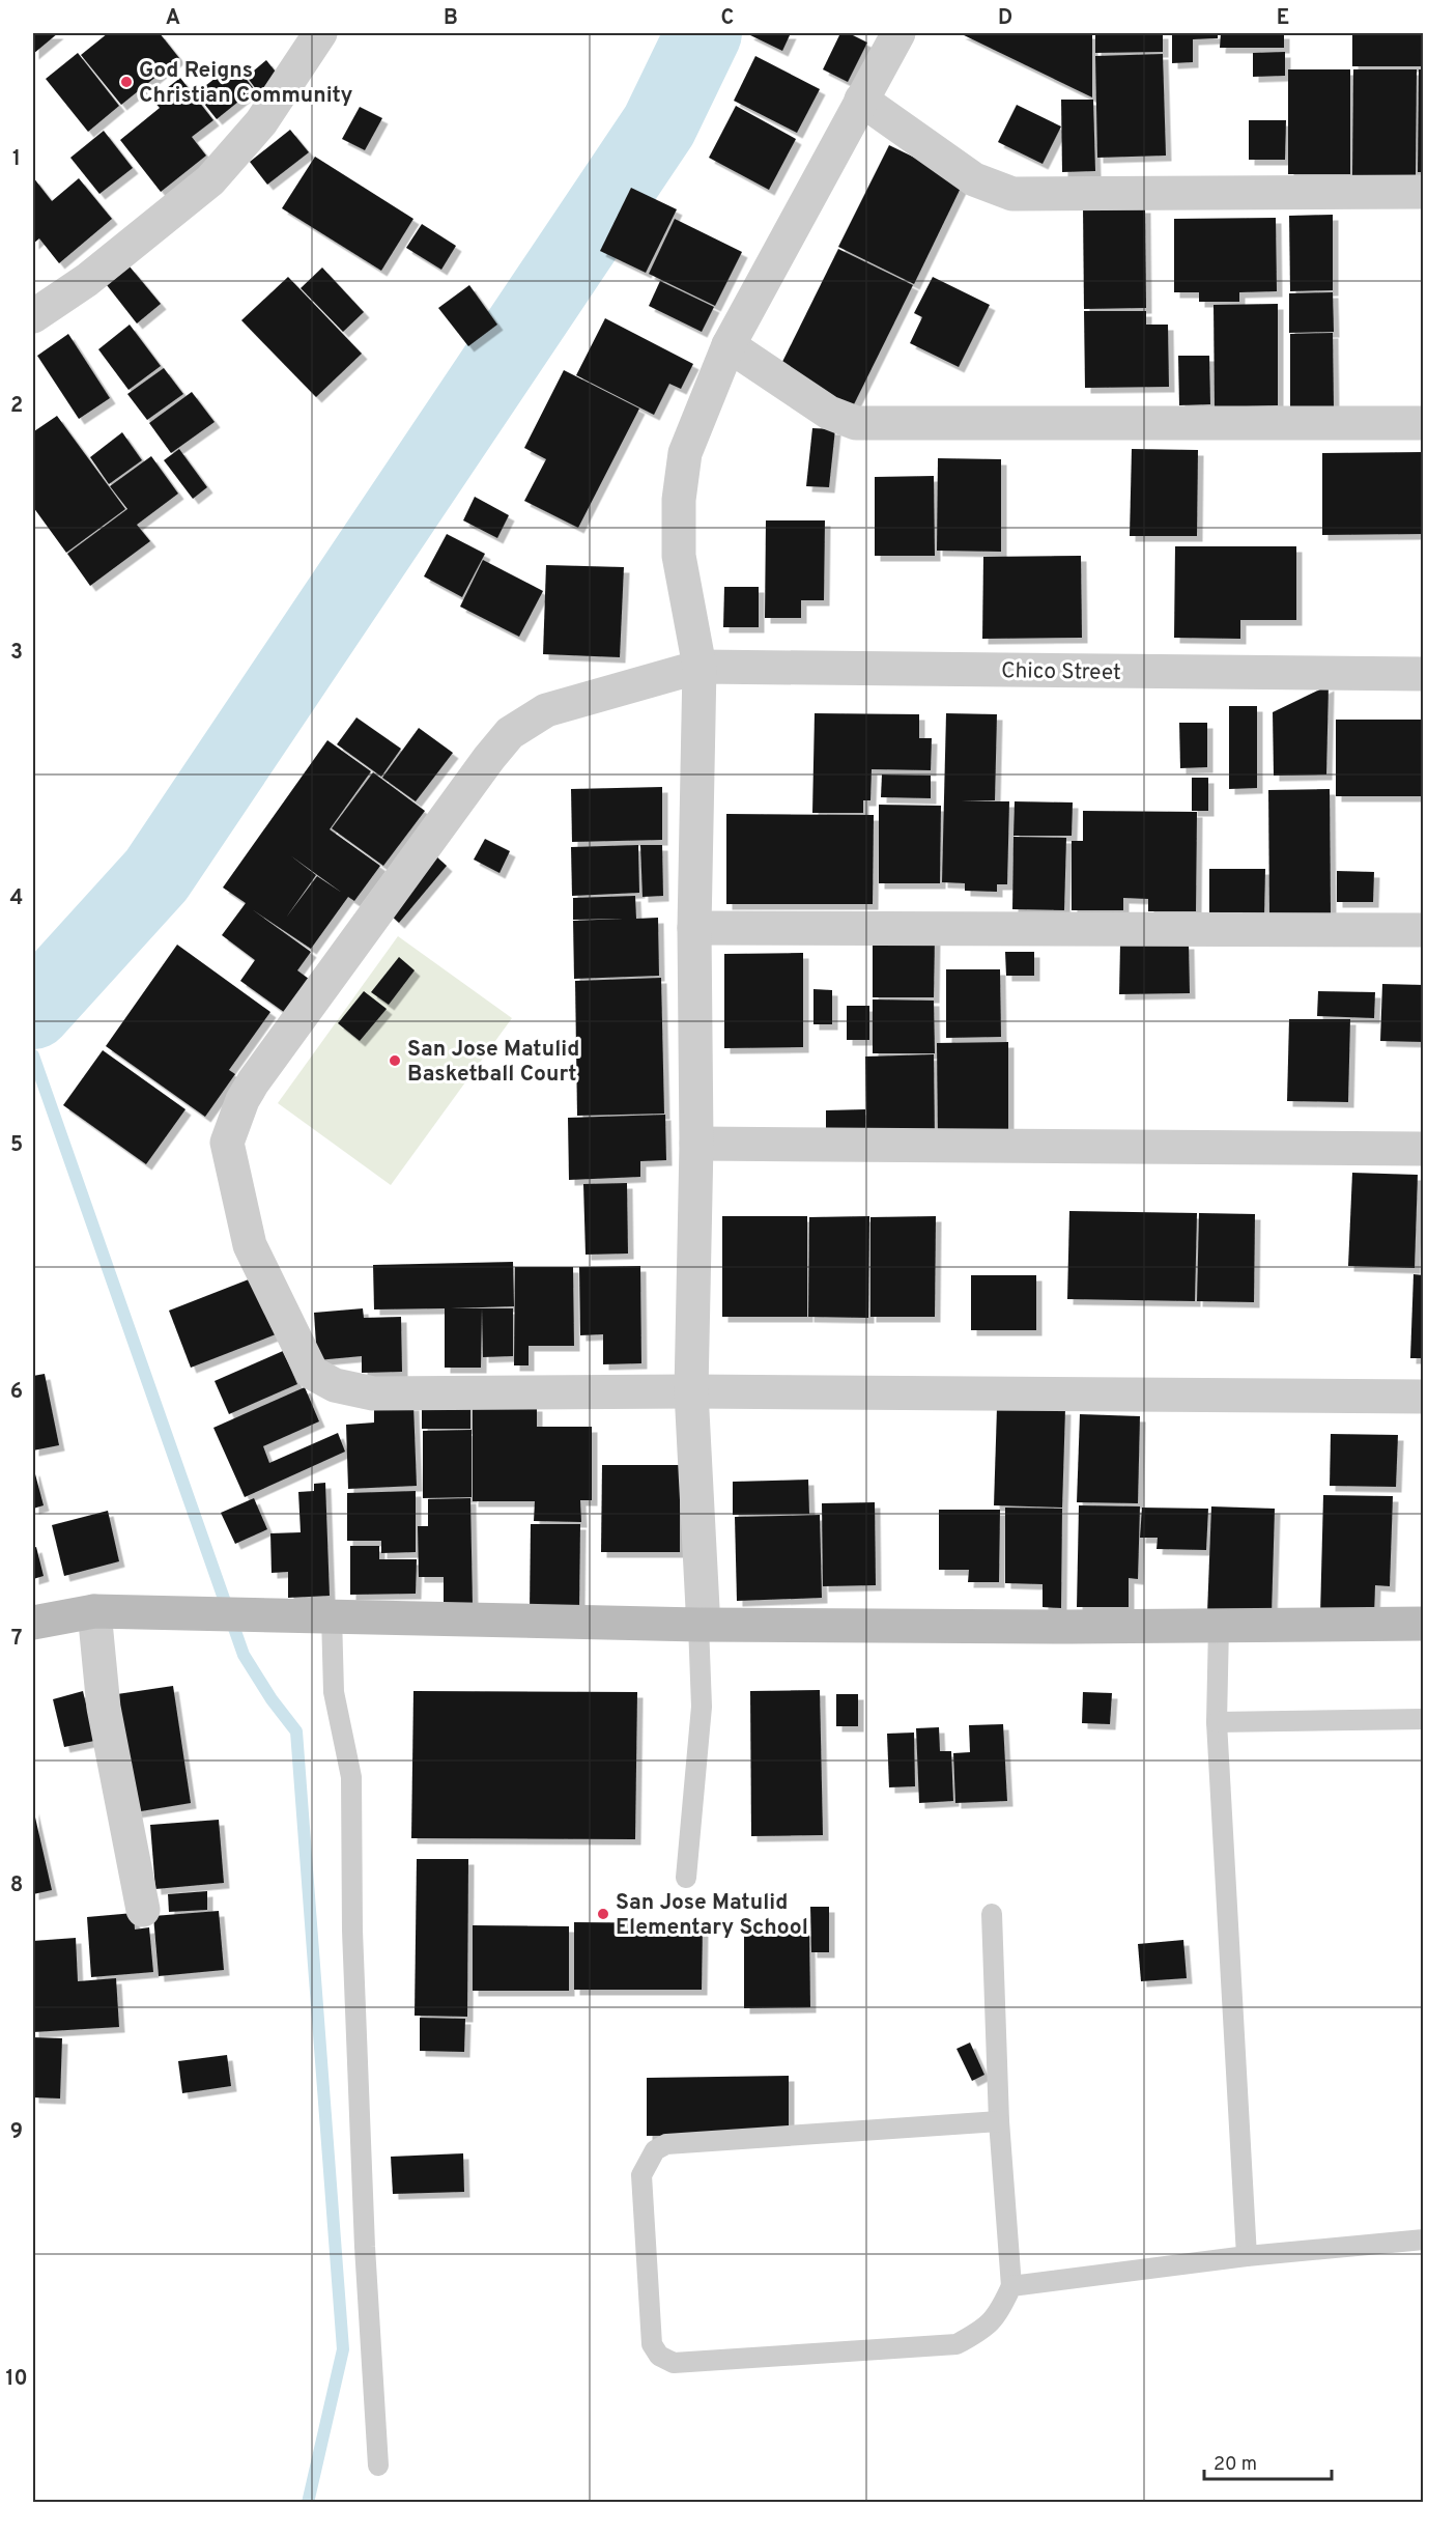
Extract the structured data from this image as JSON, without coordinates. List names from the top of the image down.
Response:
{
  "streets": {
    "street": ["Chico Street"]
  },
  "places": ["God Reigns Christian Community", "San Jose Matulid Basketball Court", "San Jose Matulid Elementary School"],
  "scale_bar": "20 m",
  "grid": {
    "columns": [
      "A",
      "B",
      "C",
      "D",
      "E"
    ],
    "rows": [
      "1",
      "2",
      "3",
      "4",
      "5",
      "6",
      "7",
      "8",
      "9",
      "10"
    ]
  }
}
